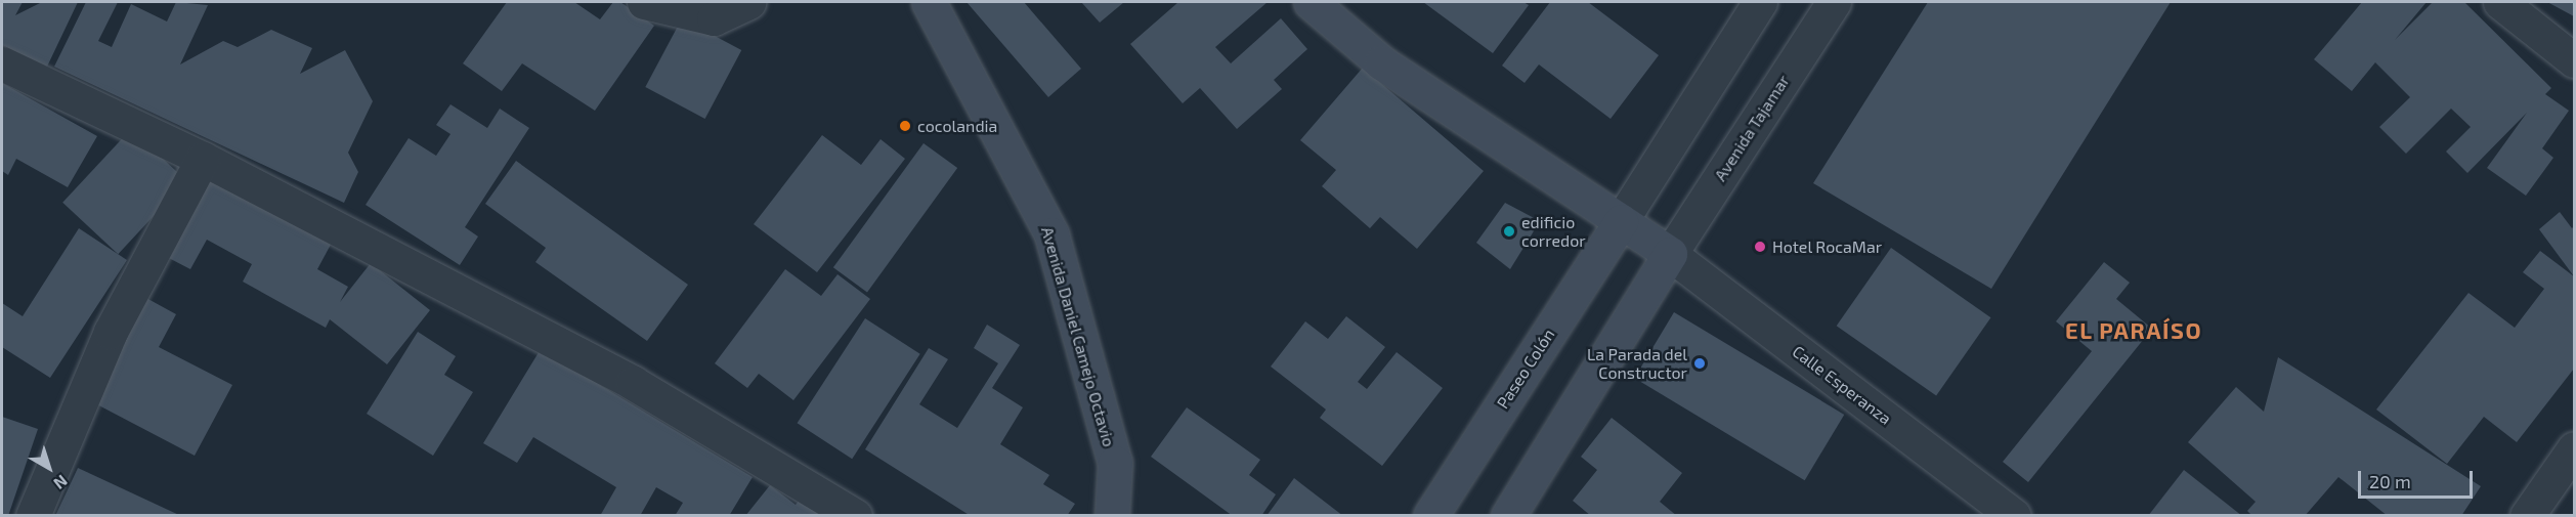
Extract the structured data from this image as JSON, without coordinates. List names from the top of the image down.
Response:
{
  "streets": {
    "main road": ["Avenida Daniel Camejo Octavio", "Paseo Colón"],
    "street": ["Avenida Tajamar", "Calle Esperanza"]
  },
  "crossings": [
    ["Avenida Tajamar", "Calle Esperanza"]
  ],
  "districts": ["EL PARAÍSO"],
  "places": [
    "cocolandia",
    "edificio corredor",
    "Hotel RocaMar",
    "La Parada del Constructor"
  ],
  "scale_bar": "20 m",
  "north": "bottom right"
}
